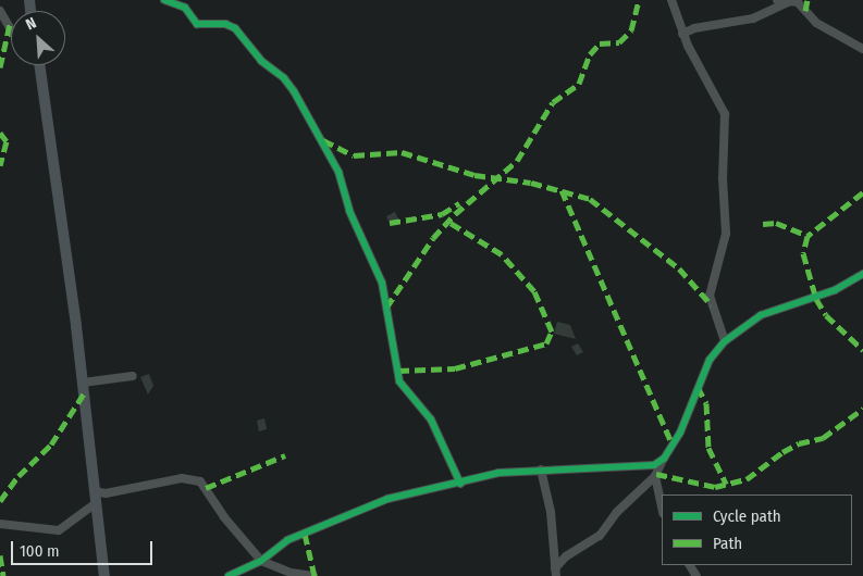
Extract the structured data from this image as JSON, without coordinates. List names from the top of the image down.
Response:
{
  "legend": ["Cycle path", "Path"],
  "scale_bar": "100 m",
  "north": "top left"
}
